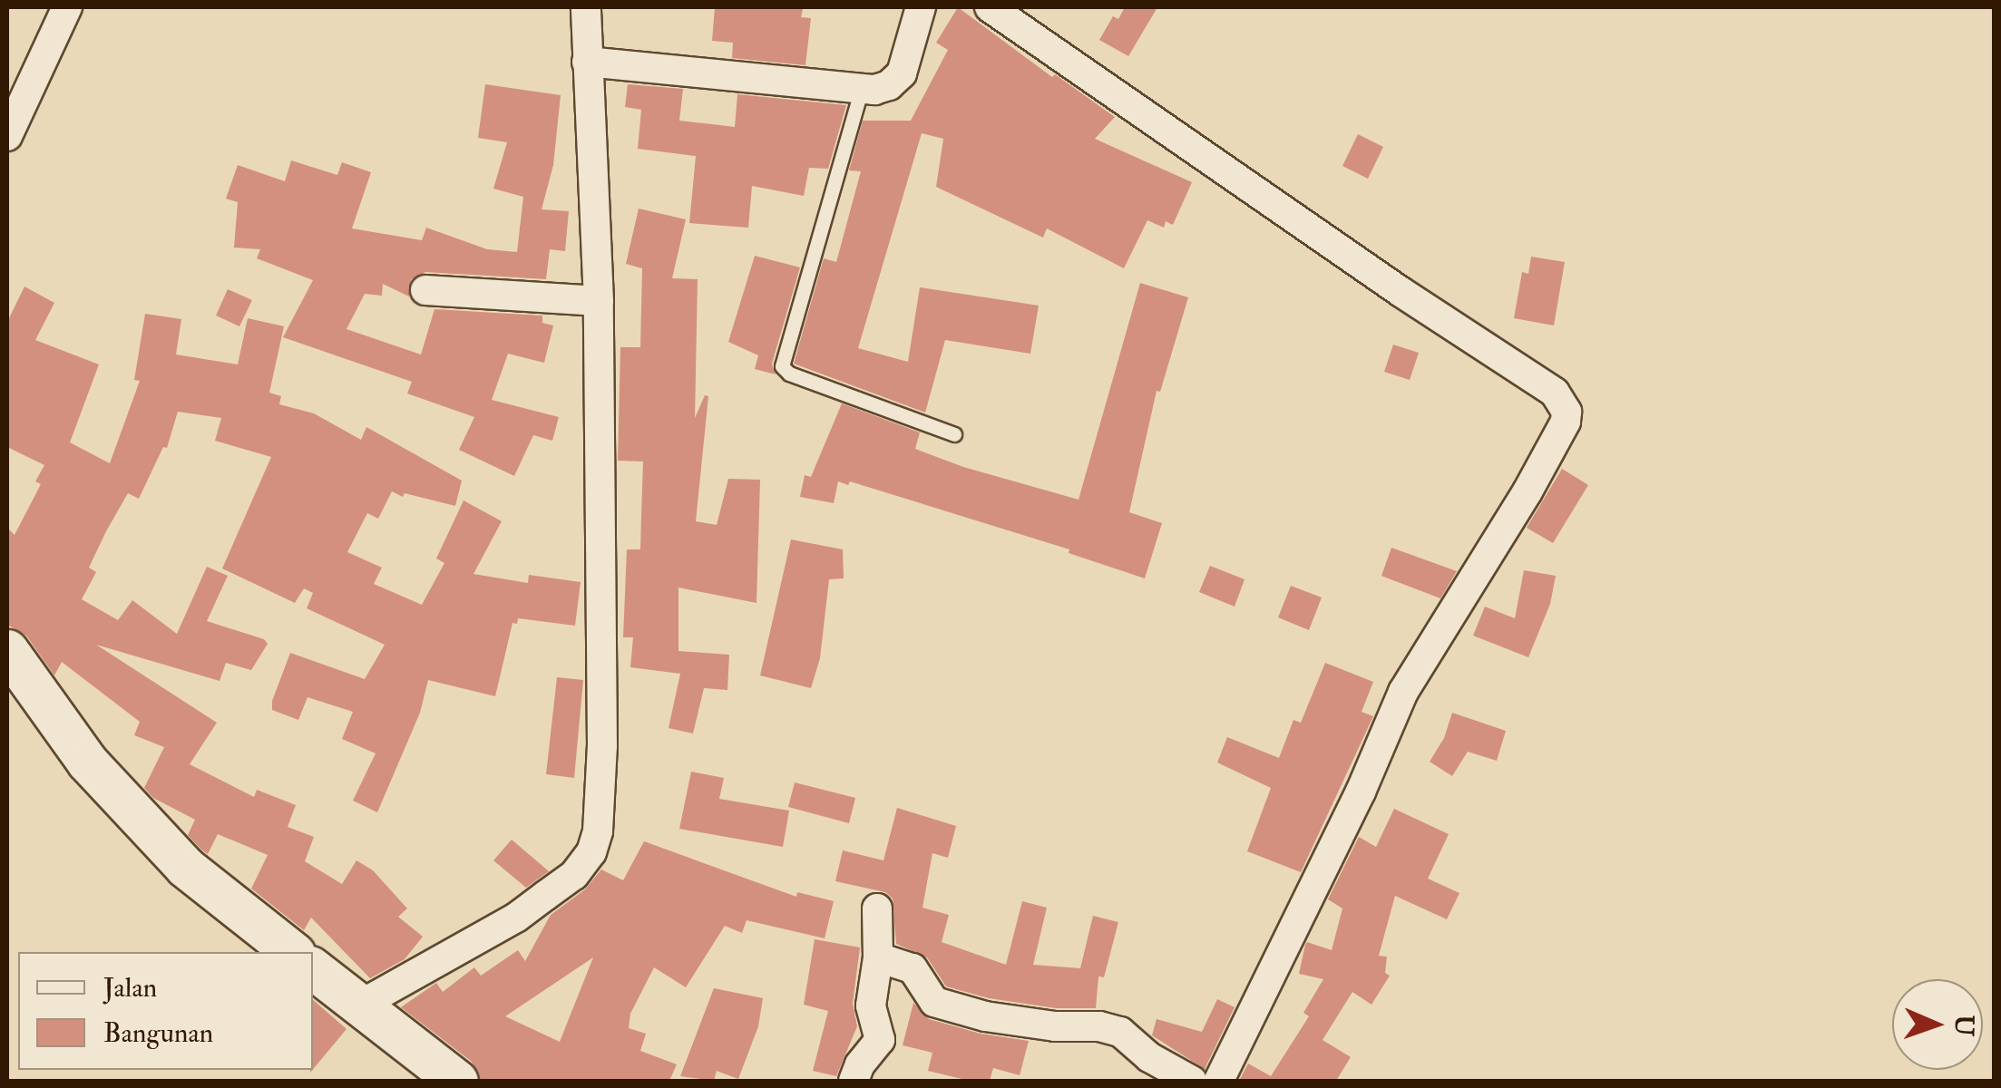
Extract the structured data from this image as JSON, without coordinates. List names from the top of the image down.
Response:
{
  "legend": ["Jalan", "Bangunan"],
  "north": "right"
}
